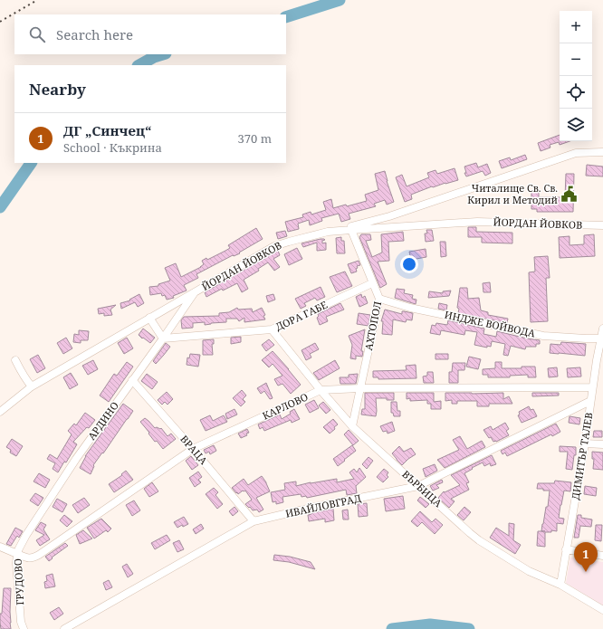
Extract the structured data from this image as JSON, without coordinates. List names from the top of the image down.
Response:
{
  "streets": {
    "street": [
      "ЙОРДАН ЙОВКОВ",
      "ДОРА ГАБЕ",
      "ИНДЖЕ ВОЙВОДА",
      "АХТОПОЛ",
      "КАРЛОВО",
      "АРДИНО",
      "ВРАЦА",
      "ДИМИТЪР ТАЛЕВ",
      "ВЪРБИЦА",
      "ИВАЙЛОВГРАД",
      "ГРУДОВО"
    ]
  },
  "crossings": [
    ["ЙОРДАН ЙОВКОВ", "АХТОПОЛ"],
    ["ЙОРДАН ЙОВКОВ", "АРДИНО"],
    ["ДОРА ГАБЕ", "АХТОПОЛ"],
    ["ДОРА ГАБЕ", "АРДИНО"],
    ["ДОРА ГАБЕ", "ВЪРБИЦА"],
    ["ИНДЖЕ ВОЙВОДА", "АХТОПОЛ"],
    ["ИНДЖЕ ВОЙВОДА", "ДИМИТЪР ТАЛЕВ"],
    ["АХТОПОЛ", "КАРЛОВО"],
    ["АХТОПОЛ", "ВЪРБИЦА"],
    ["КАРЛОВО", "АРДИНО"],
    ["КАРЛОВО", "ВРАЦА"],
    ["КАРЛОВО", "ДИМИТЪР ТАЛЕВ"],
    ["КАРЛОВО", "ВЪРБИЦА"],
    ["КАРЛОВО", "ГРУДОВО"],
    ["АРДИНО", "ВРАЦА"],
    ["АРДИНО", "ГРУДОВО"],
    ["ВРАЦА", "ИВАЙЛОВГРАД"],
    ["ДИМИТЪР ТАЛЕВ", "ВЪРБИЦА"],
    ["ДИМИТЪР ТАЛЕВ", "ИВАЙЛОВГРАД"],
    ["ВЪРБИЦА", "ИВАЙЛОВГРАД"]
  ],
  "places": {
    "public building": ["Читалище Св. Св. Кирил и Методий"]
  },
  "page": {
    "map_buttons": ["+", "−"],
    "search": "Search here",
    "heading": "Nearby",
    "list": [
      {
        "mark": "1",
        "name": "ДГ „Синчец“",
        "note": "School · Къкрина",
        "value": "370 m"
      }
    ],
    "pins": "1"
  }
}
